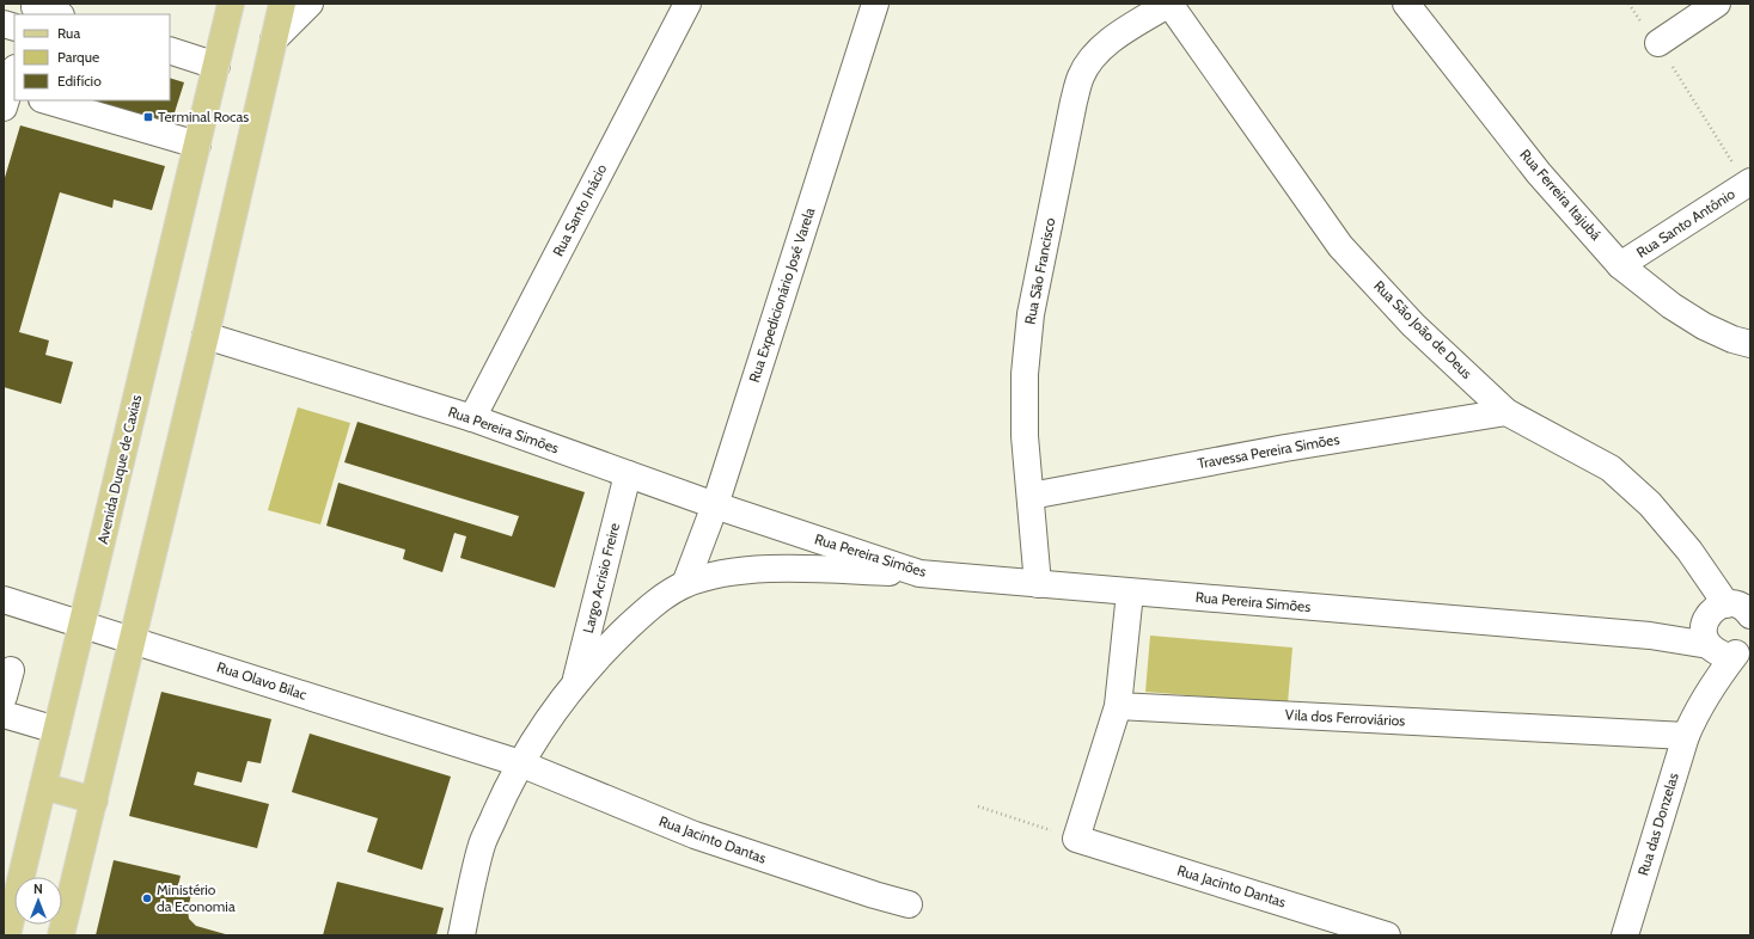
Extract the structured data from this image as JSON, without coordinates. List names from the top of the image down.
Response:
{
  "streets": {
    "main road": ["Avenida Duque de Caxias"],
    "street": [
      "Rua Ferreira Itajubá",
      "Rua Santo Inácio",
      "Rua Santo Antônio",
      "Rua São Francisco",
      "Rua Expedicionário José Varela",
      "Rua São João de Deus",
      "Rua Pereira Simões",
      "Travessa Pereira Simões",
      "Largo Acrisio Freire",
      "Rua Olavo Bilac",
      "Vila dos Ferroviários",
      "Rua das Donzelas",
      "Rua Jacinto Dantas"
    ]
  },
  "crossings": [
    ["Rua Ferreira Itajubá", "Rua Santo Antônio"],
    ["Rua Santo Inácio", "Rua Pereira Simões"],
    ["Rua São Francisco", "Rua São João de Deus"],
    ["Rua São Francisco", "Rua Pereira Simões"],
    ["Rua São Francisco", "Travessa Pereira Simões"],
    ["Rua Expedicionário José Varela", "Rua Pereira Simões"],
    ["Rua São João de Deus", "Rua Pereira Simões"],
    ["Rua São João de Deus", "Travessa Pereira Simões"],
    ["Rua São João de Deus", "Rua das Donzelas"],
    ["Rua Pereira Simões", "Largo Acrisio Freire"],
    ["Rua Pereira Simões", "Rua das Donzelas"],
    ["Avenida Duque de Caxias", "Rua Olavo Bilac"],
    ["Rua Olavo Bilac", "Rua Jacinto Dantas"],
    ["Vila dos Ferroviários", "Rua das Donzelas"]
  ],
  "places": {
    "transit": ["Terminal Rocas"],
    "other": ["Ministério da Economia"]
  },
  "legend": ["Rua", "Parque", "Edifício"],
  "north": "top"
}
